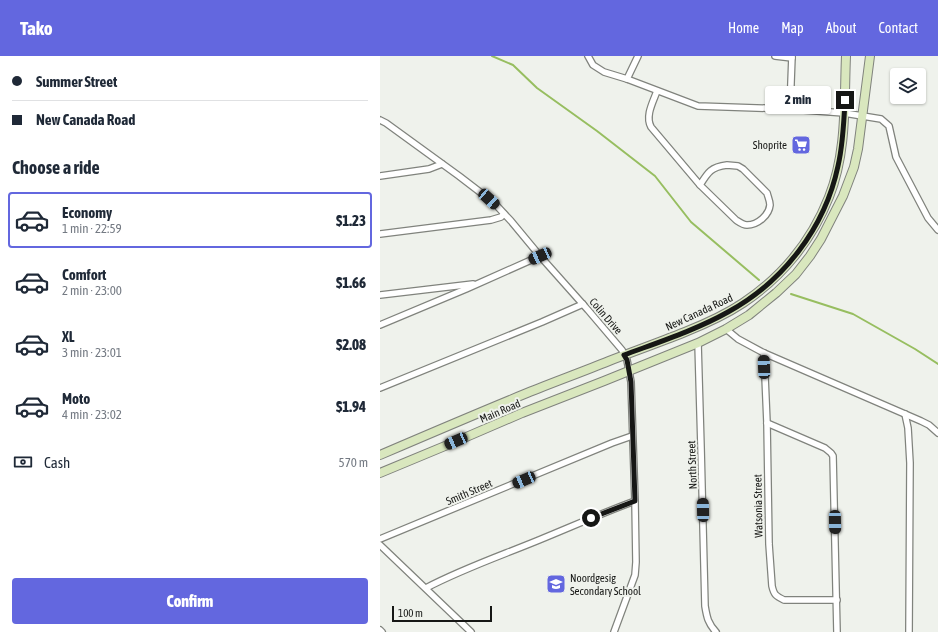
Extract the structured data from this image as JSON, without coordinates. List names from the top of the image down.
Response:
{
  "streets": {
    "main road": ["New Canada Road", "Main Road"],
    "street": [
      "Colin Drive",
      "North Street",
      "Smith Street",
      "Watsonia Street"
    ]
  },
  "crossings": [
    ["New Canada Road", "Colin Drive"],
    ["New Canada Road", "Main Road"],
    ["Colin Drive", "Main Road"],
    ["Colin Drive", "Smith Street"]
  ],
  "places": {
    "supermarket": ["Shoprite"],
    "school or university": ["Noordgesig Secondary School"]
  },
  "scale_bar": "100 m",
  "page": {
    "header": "Tako",
    "nav": [
      "Home",
      "Map",
      "About",
      "Contact"
    ],
    "banner": ["Summer Street", "New Canada Road"],
    "bubble": "2 min",
    "heading": "Choose a ride",
    "list": [
      {
        "name": "Economy",
        "note": "1 min · 22:59",
        "value": "$1.23"
      },
      {
        "name": "Comfort",
        "note": "2 min · 23:00",
        "value": "$1.66"
      },
      {
        "name": "XL",
        "note": "3 min · 23:01",
        "value": "$2.08"
      },
      {
        "name": "Moto",
        "note": "4 min · 23:02",
        "value": "$1.94"
      }
    ],
    "pay": ["Cash", "570 m"],
    "buttons": "Confirm",
    "scale": "100 m"
  }
}
